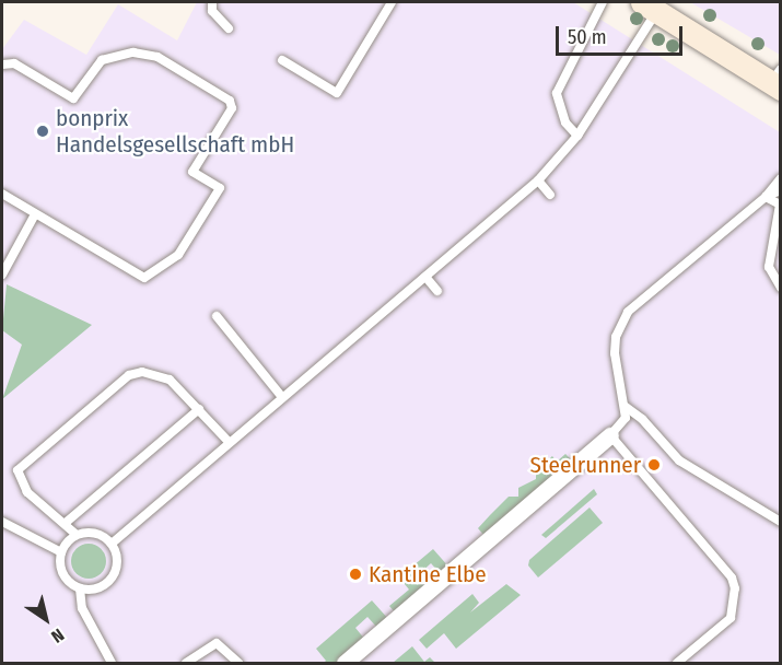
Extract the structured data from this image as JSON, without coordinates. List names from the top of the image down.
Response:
{
  "places": ["bonprix Handelsgesellschaft mbH", "Steelrunner", "Kantine Elbe"],
  "scale_bar": "50 m",
  "north": "bottom right"
}
